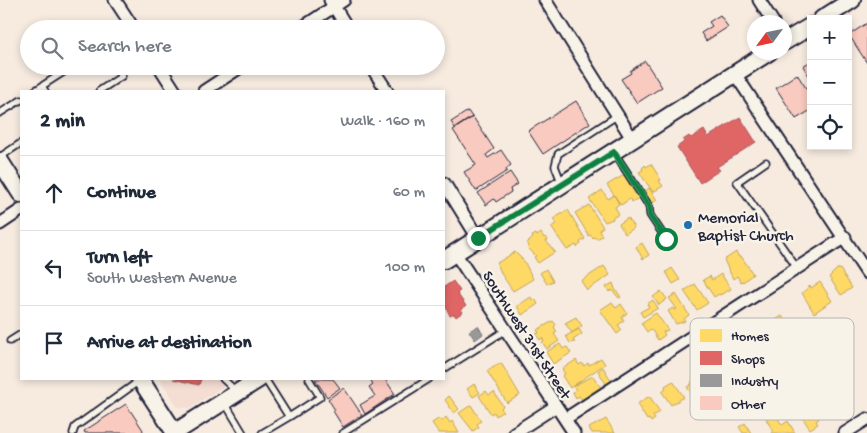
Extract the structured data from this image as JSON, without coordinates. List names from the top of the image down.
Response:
{
  "streets": {
    "street": ["Southwest 31st Street"]
  },
  "places": ["Memorial Baptist Church"],
  "legend": [
    "Homes",
    "Shops",
    "Industry",
    "Other"
  ],
  "north": "bottom left",
  "page": {
    "map_buttons": ["+", "−"],
    "search": "Search here",
    "heading": ["2 min", "Walk · 160 m"],
    "list": [
      ["Continue", "60 m"],
      ["Turn left", "South Western Avenue", "100 m"],
      "Arrive at destination"
    ]
  }
}
